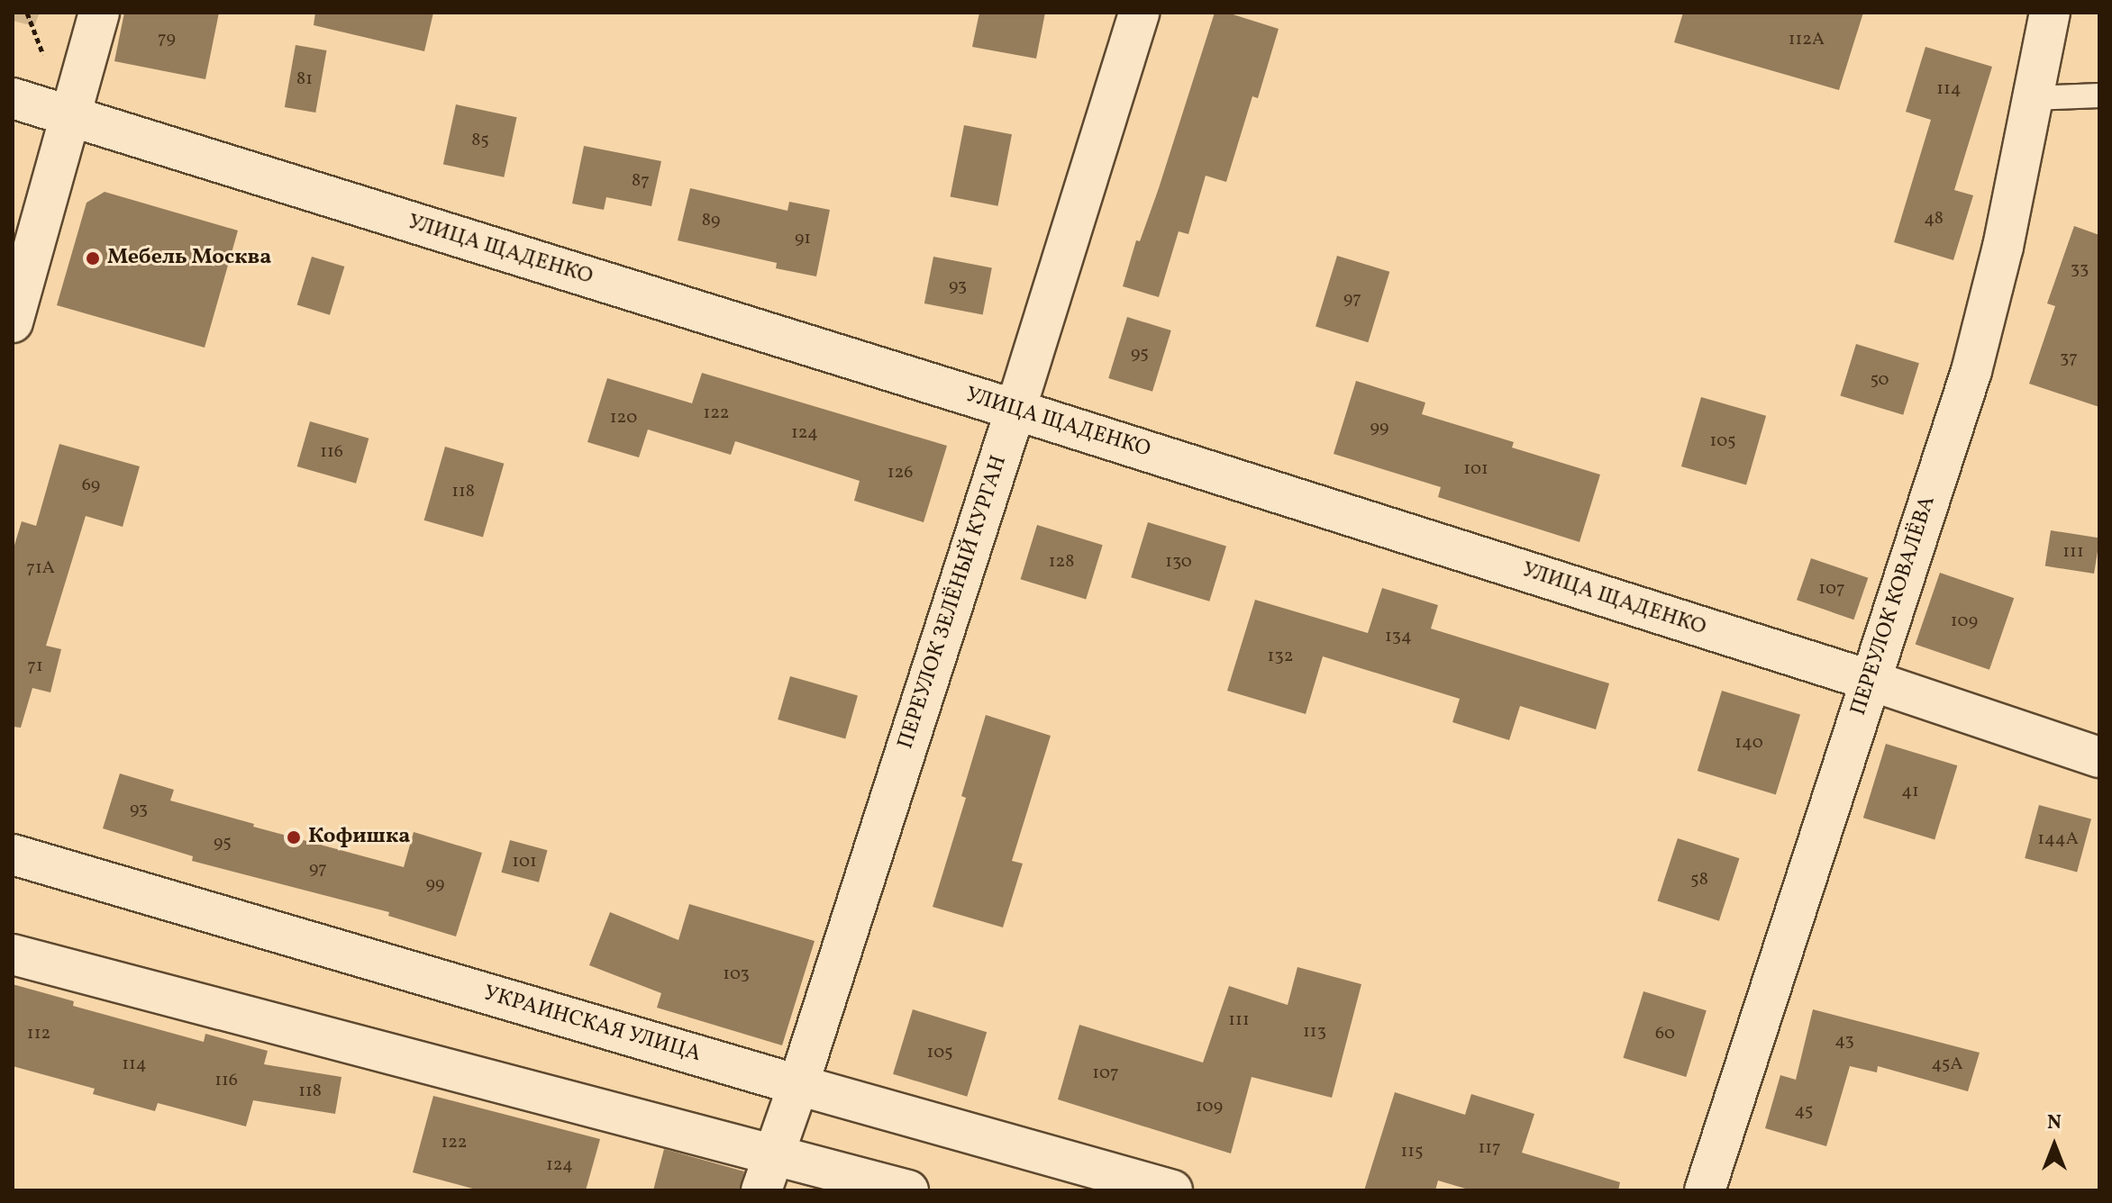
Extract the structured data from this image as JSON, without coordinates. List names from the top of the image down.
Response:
{
  "streets": {
    "street": [
      "УЛИЦА ЩАДЕНКО",
      "ПЕРЕУЛОК ЗЕЛЁНЫЙ КУРГАН",
      "ПЕРЕУЛОК КОВАЛЁВА",
      "УКРАИНСКАЯ УЛИЦА"
    ]
  },
  "crossings": [
    ["УЛИЦА ЩАДЕНКО", "ПЕРЕУЛОК ЗЕЛЁНЫЙ КУРГАН"],
    ["УЛИЦА ЩАДЕНКО", "ПЕРЕУЛОК КОВАЛЁВА"],
    ["ПЕРЕУЛОК ЗЕЛЁНЫЙ КУРГАН", "УКРАИНСКАЯ УЛИЦА"]
  ],
  "places": ["Мебель Москва", "Кофишка"],
  "house_numbers": [
    "79",
    "112А",
    "81",
    "114",
    "85",
    "87",
    "48",
    "89",
    "91",
    "33",
    "93",
    "97",
    "95",
    "37",
    "50",
    "122",
    "120",
    "99",
    "124",
    "105",
    "116",
    "101",
    "126",
    "69",
    "118",
    "111",
    "128",
    "130",
    "71А",
    "107",
    "109",
    "134",
    "132",
    "71",
    "140",
    "41",
    "93",
    "144А",
    "95",
    "101",
    "97",
    "58",
    "99",
    "103",
    "111",
    "113",
    "112",
    "60",
    "43",
    "105",
    "114",
    "45А",
    "107",
    "116",
    "118",
    "109",
    "45",
    "122",
    "117",
    "115",
    "124"
  ],
  "north": "top"
}
